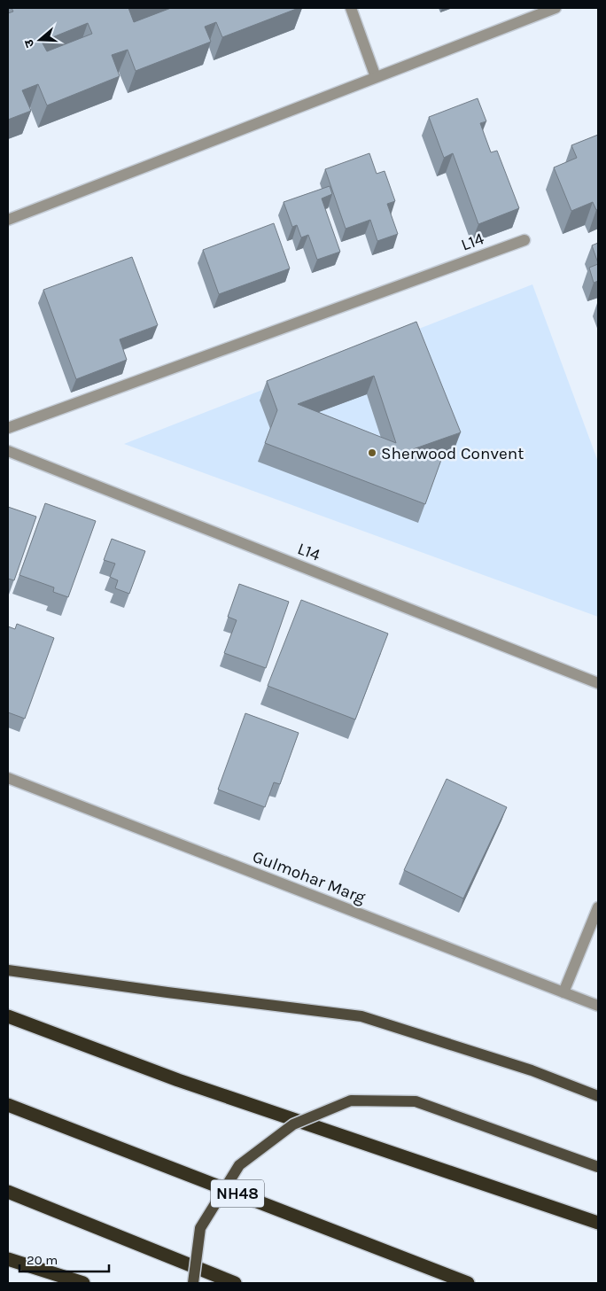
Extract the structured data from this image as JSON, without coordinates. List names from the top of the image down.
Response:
{
  "streets": {
    "highway": ["NH48"],
    "street": ["L14", "Gulmohar Marg"]
  },
  "places": ["Sherwood Convent"],
  "scale_bar": "20 m",
  "north": "left"
}
